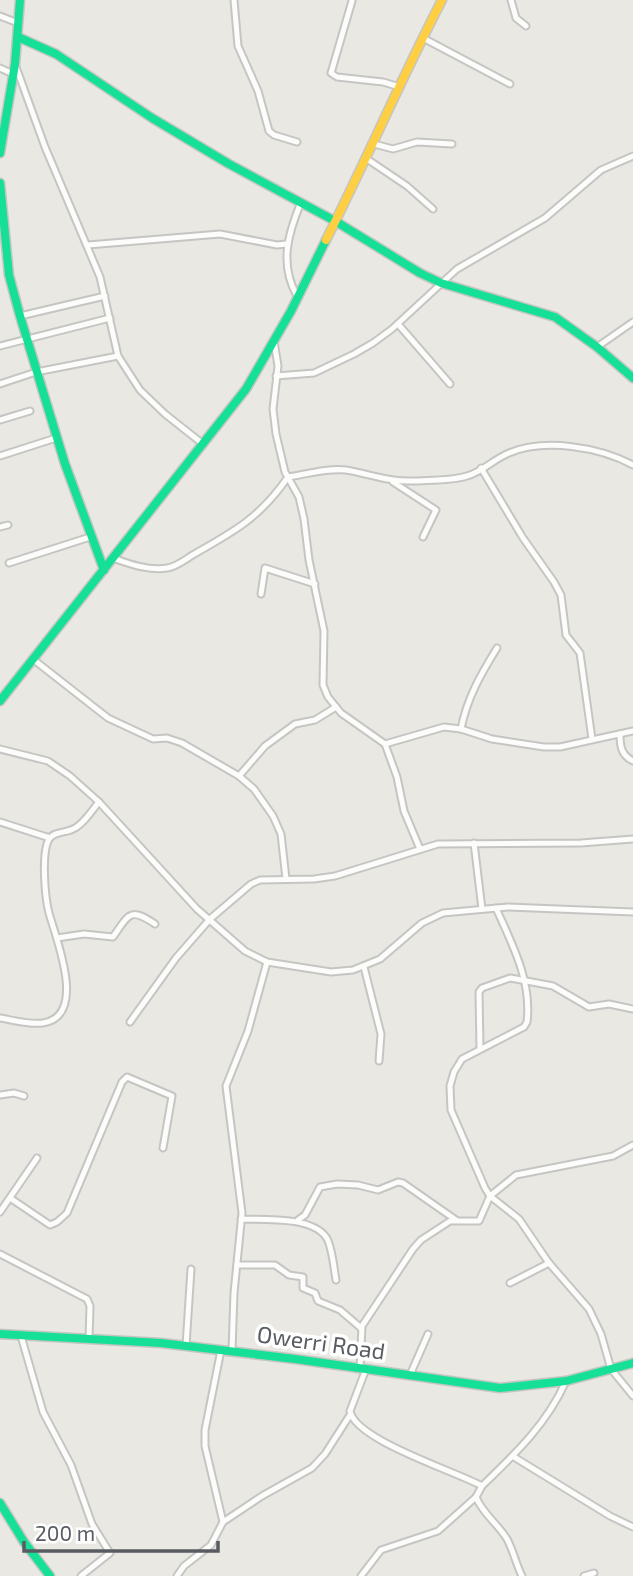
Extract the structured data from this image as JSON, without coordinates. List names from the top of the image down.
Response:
{
  "streets": {
    "main road": ["Owerri Road"]
  },
  "scale_bar": "200 m"
}
